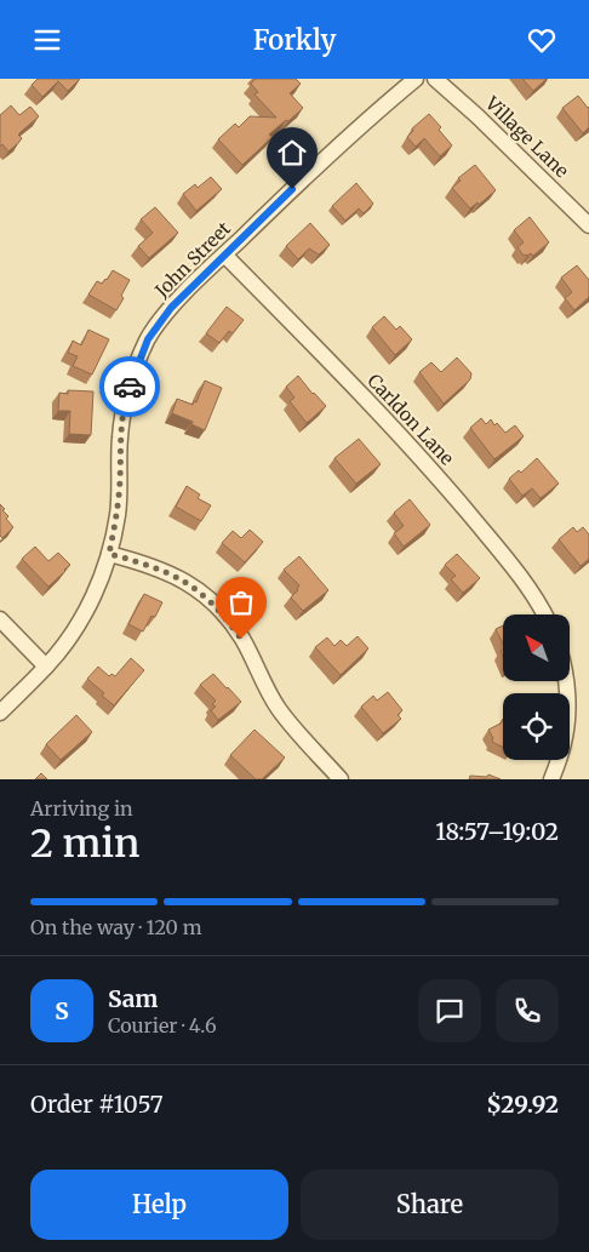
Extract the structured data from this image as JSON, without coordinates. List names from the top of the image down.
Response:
{
  "streets": {
    "street": ["Village Lane", "John Street", "Carldon Lane"]
  },
  "crossings": [
    ["John Street", "Carldon Lane"]
  ],
  "north": "top left",
  "page": {
    "header": "Forkly",
    "heading": ["2 min", "Arriving in", "18:57–19:02"],
    "panel": [
      "Sam",
      "Courier · 4.6",
      "Order #1057",
      "$29.92"
    ],
    "bar": "On the way · 120 m",
    "round": "S",
    "buttons": ["Help", "Share"]
  }
}
